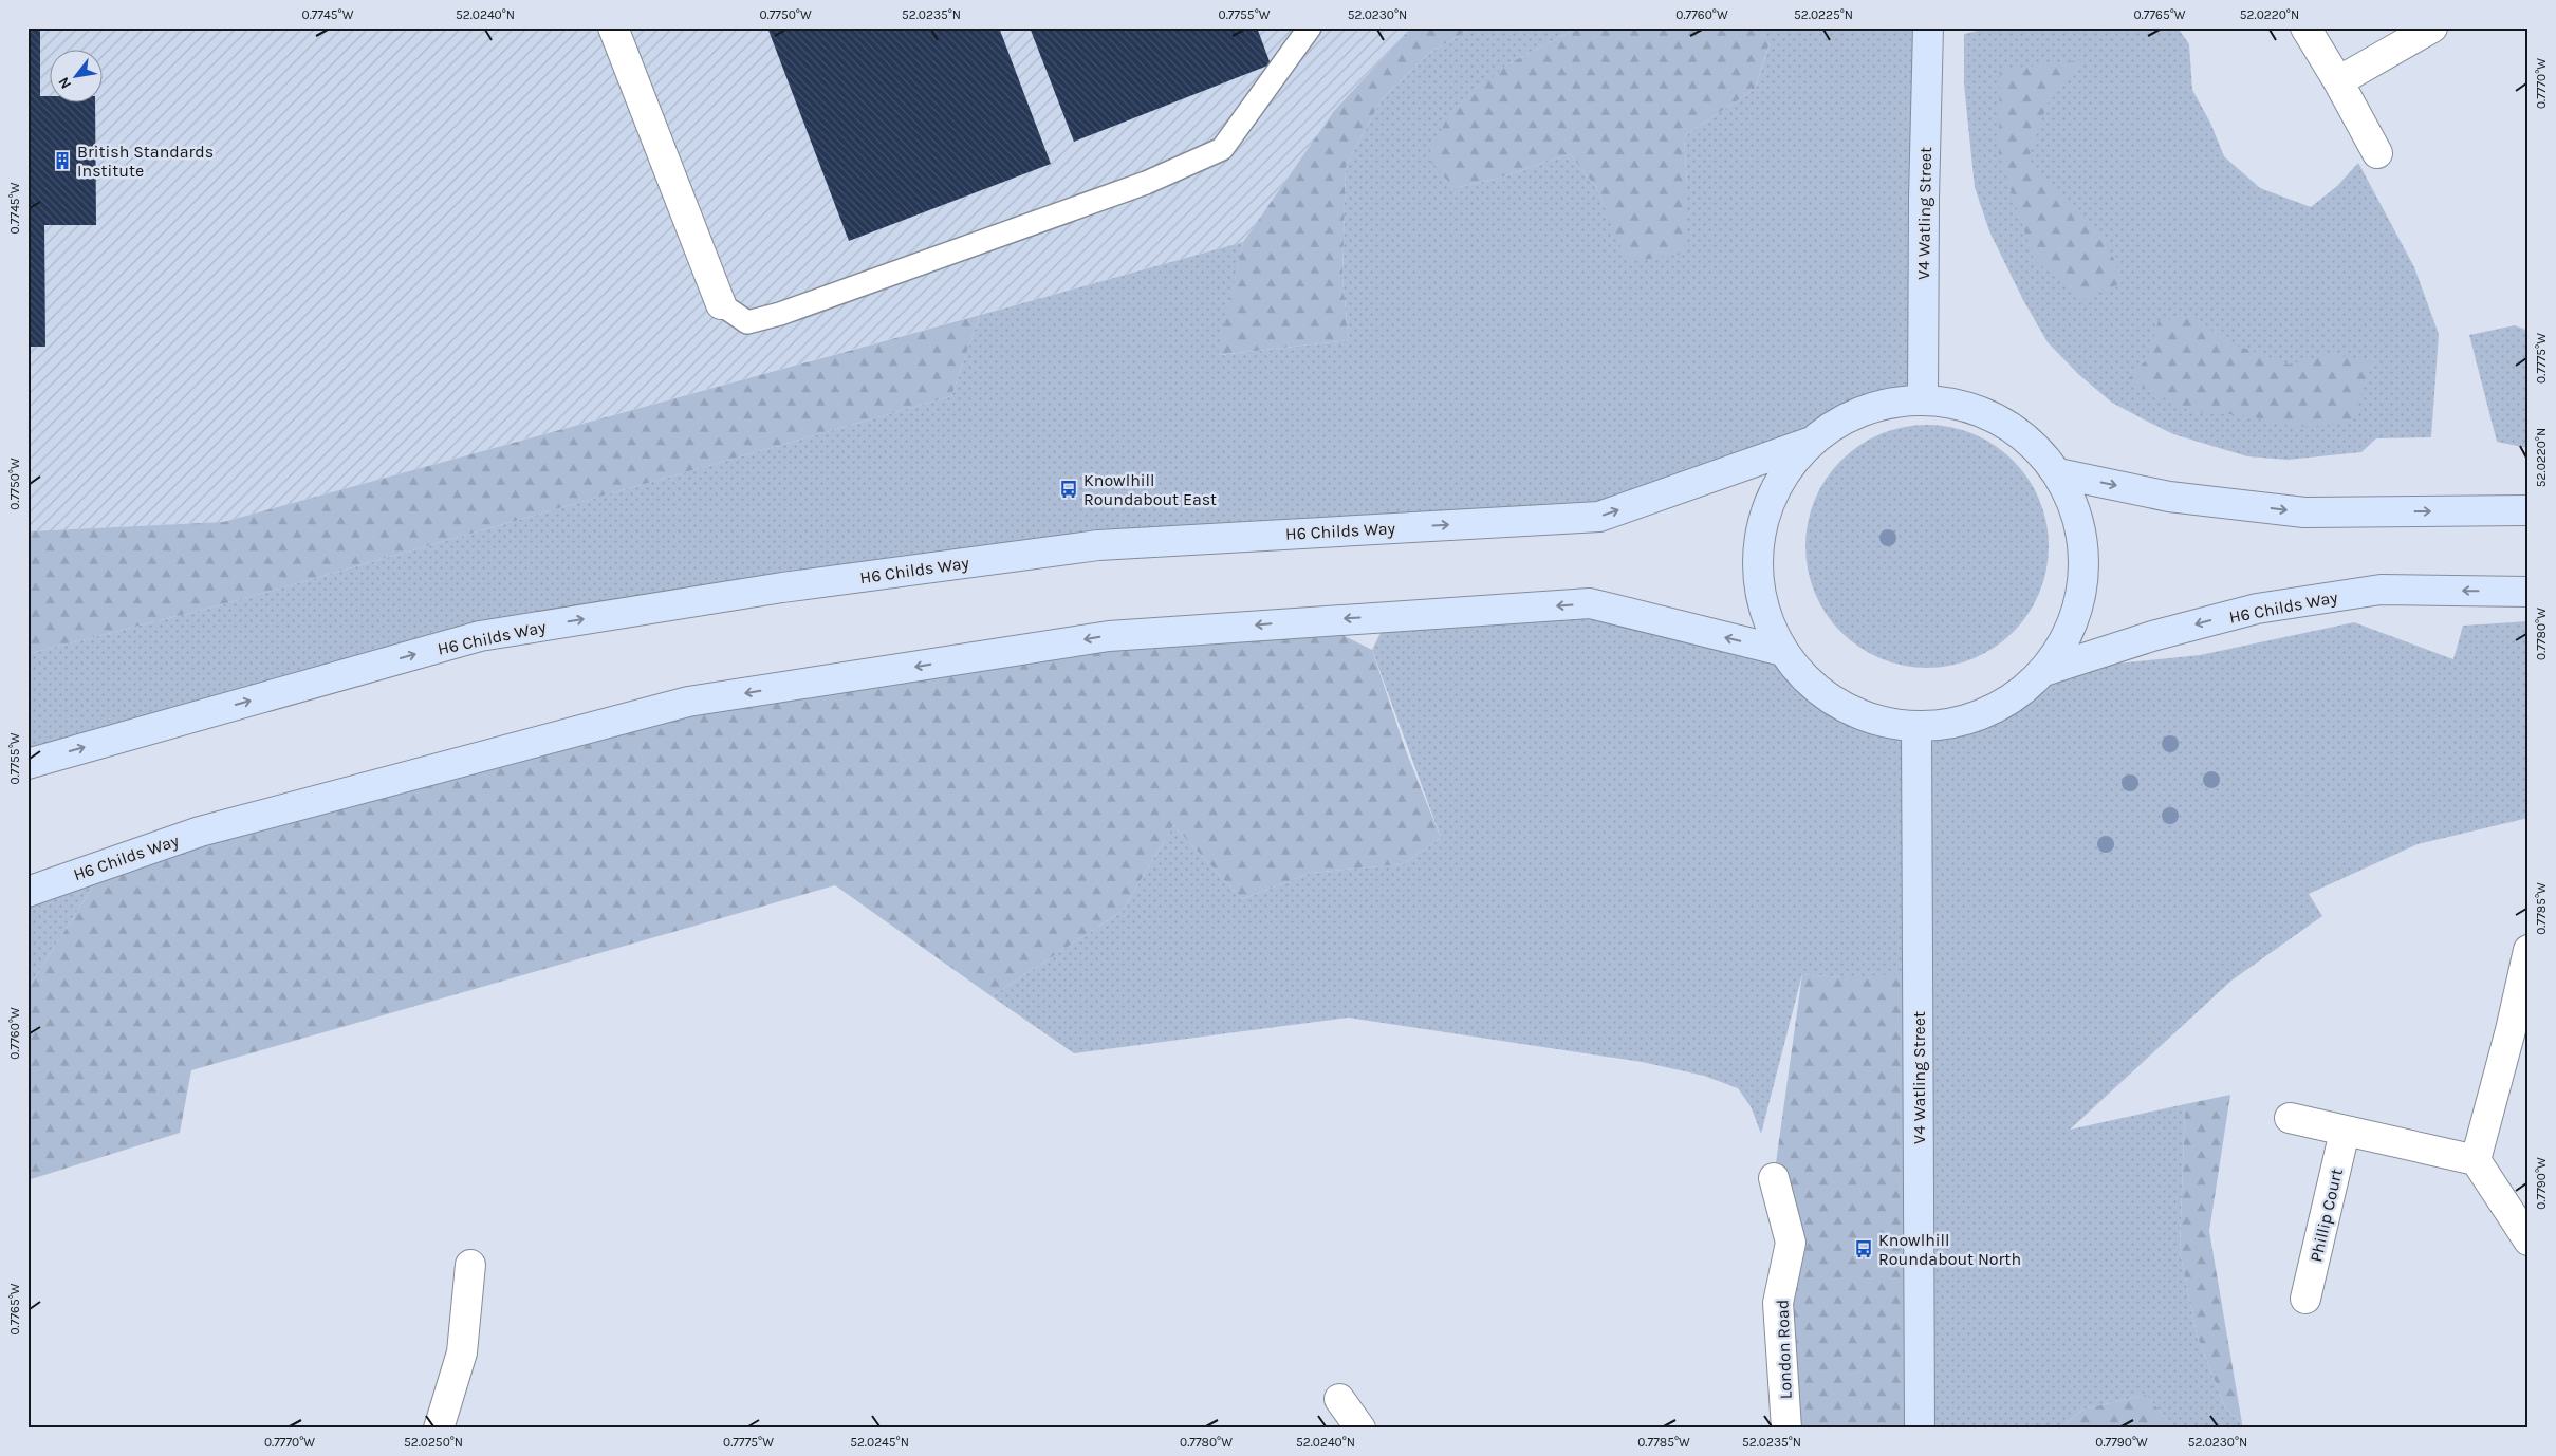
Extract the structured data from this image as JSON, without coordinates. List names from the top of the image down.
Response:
{
  "streets": {
    "street": [
      "V4 Watling Street",
      "H6 Childs Way",
      "Phillip Court",
      "London Road"
    ]
  },
  "places": {
    "building": ["British Standards Institute"],
    "bus stop": ["Knowlhill Roundabout East", "Knowlhill Roundabout North"]
  },
  "north": "bottom left",
  "coordinates": [
    "0.7745°W",
    "52.0240°N",
    "0.7750°W",
    "52.0235°N",
    "0.7755°W",
    "52.0230°N",
    "0.7760°W",
    "52.0225°N",
    "0.7765°W",
    "52.0220°N",
    "0.7770°W",
    "0.7775°W",
    "0.7780°W",
    "0.7785°W",
    "0.7790°W",
    "52.0250°N",
    "52.0245°N"
  ]
}
